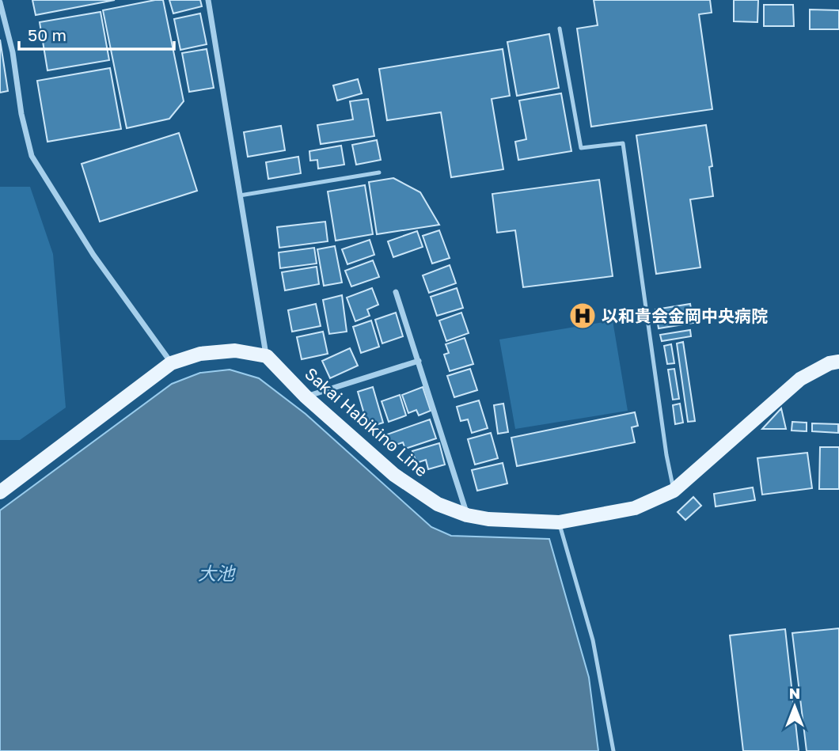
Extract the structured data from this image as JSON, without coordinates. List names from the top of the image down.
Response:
{
  "streets": {
    "main road": ["Sakai Habikino Line"]
  },
  "water": ["大池"],
  "places": {
    "hospital": ["以和貴会金岡中央病院"]
  },
  "scale_bar": "50 m",
  "north": "top"
}
